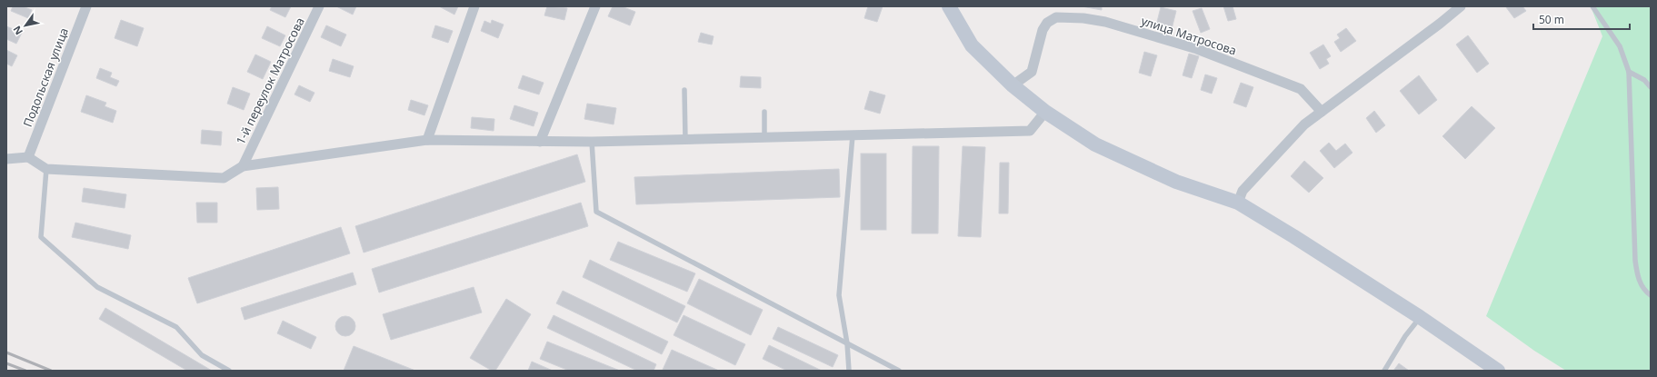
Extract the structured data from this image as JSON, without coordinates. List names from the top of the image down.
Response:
{
  "streets": {
    "street": ["улица Матросова", "Подольская улица", "1-й переулок Матросова"]
  },
  "scale_bar": "50 m",
  "north": "bottom left"
}
